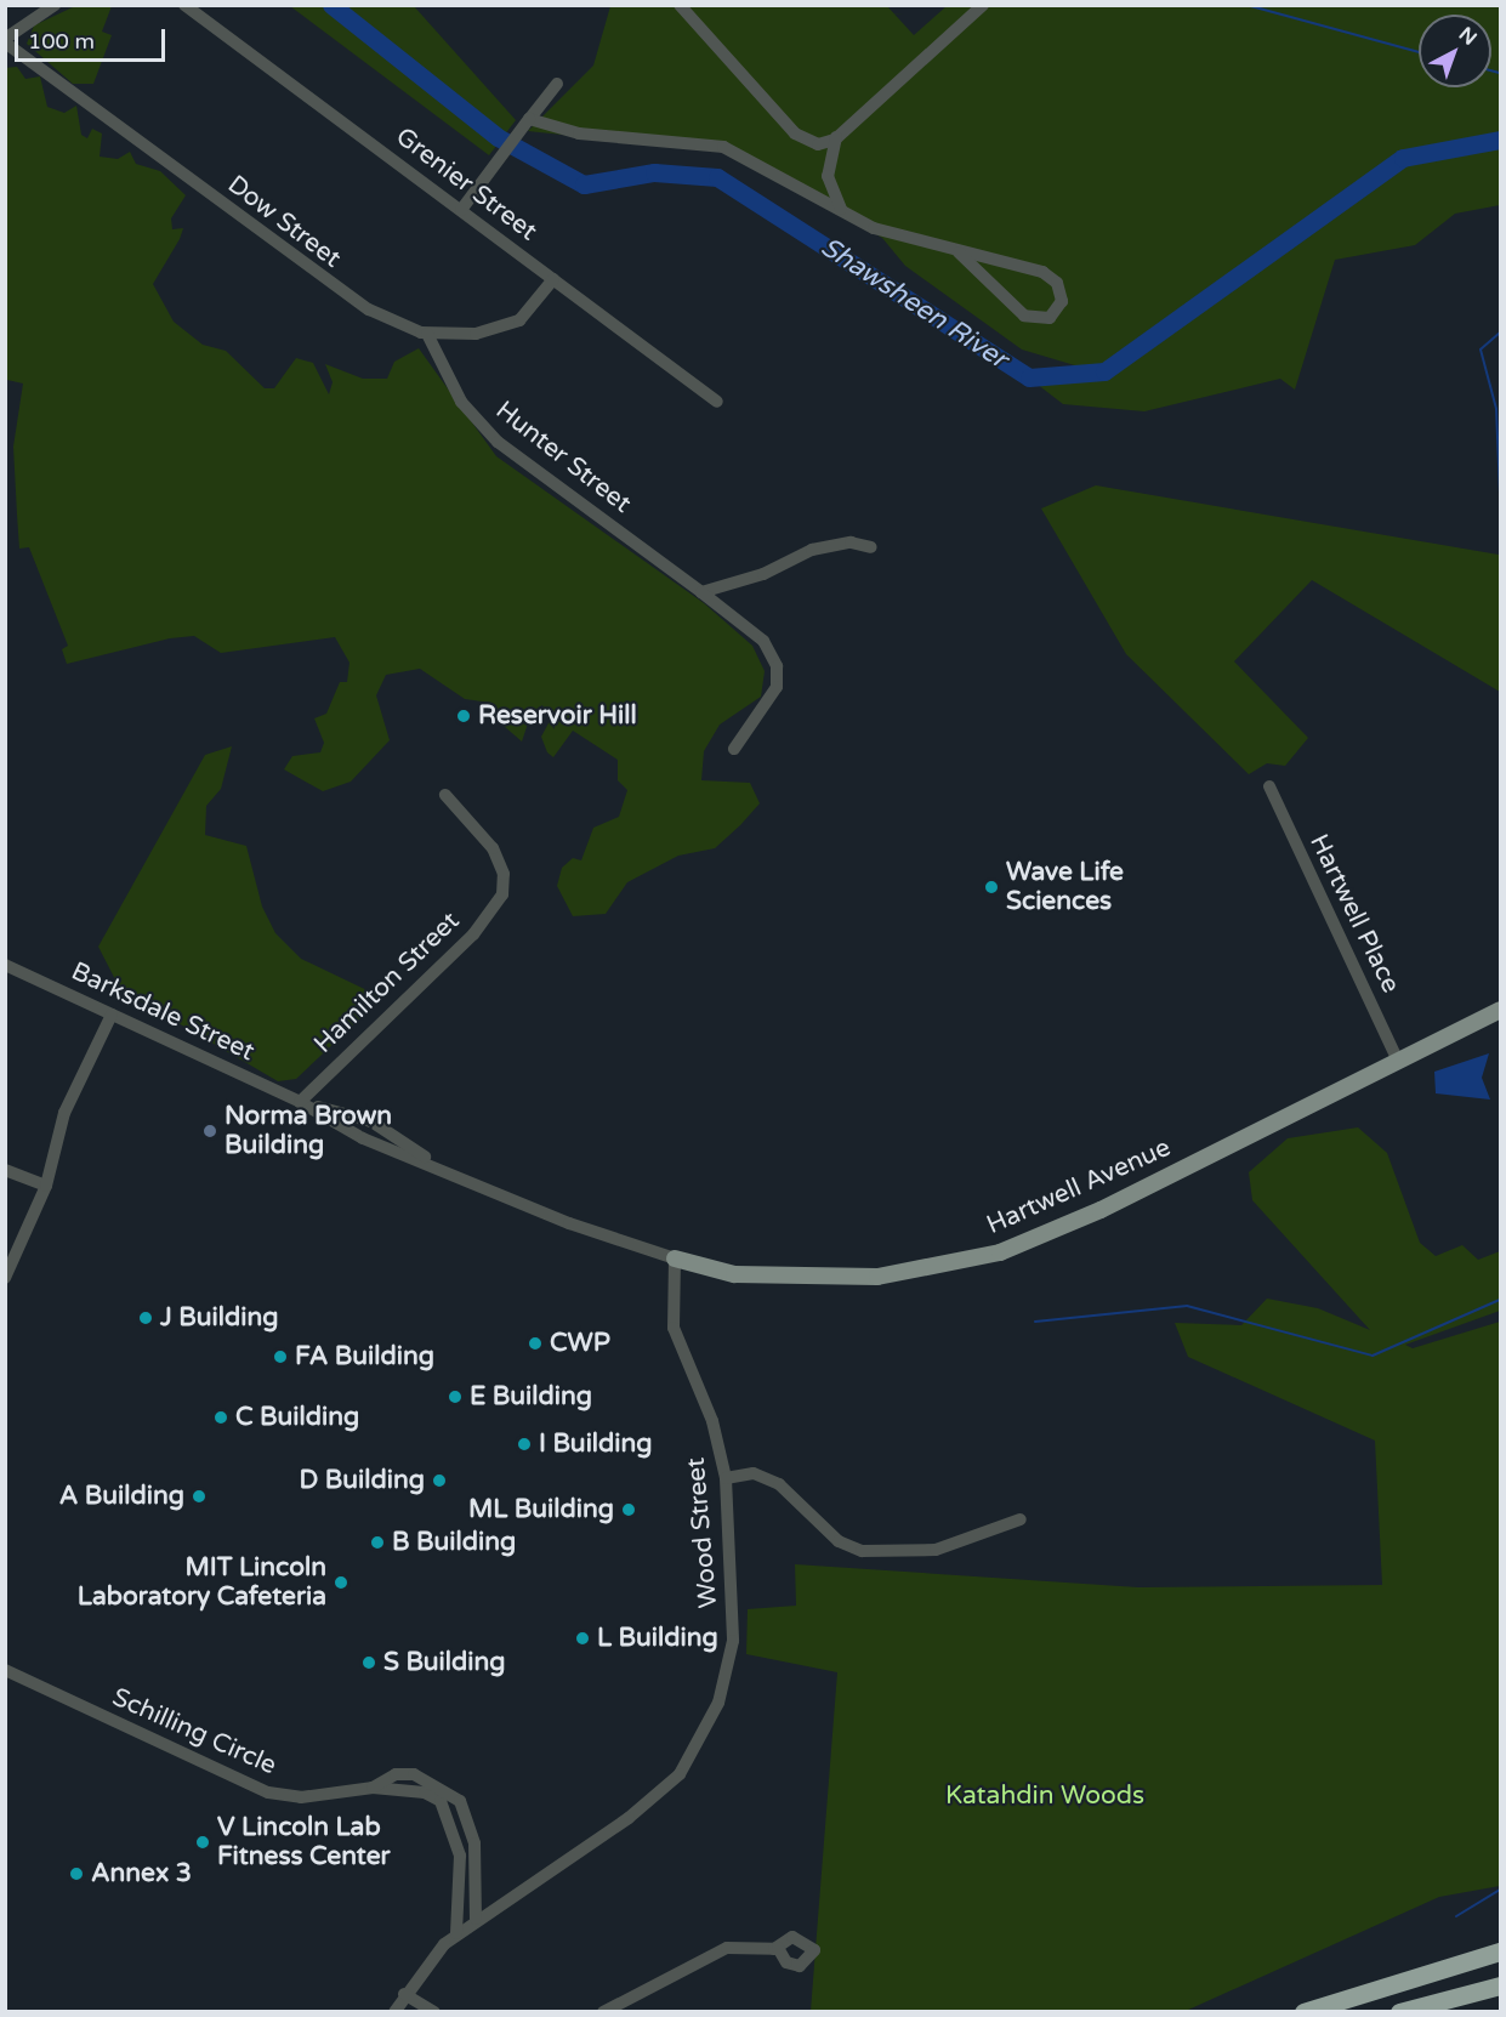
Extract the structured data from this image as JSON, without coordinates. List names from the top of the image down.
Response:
{
  "streets": {
    "main road": ["Hartwell Avenue"],
    "street": [
      "Grenier Street",
      "Dow Street",
      "Hunter Street",
      "Hartwell Place",
      "Hamilton Street",
      "Barksdale Street",
      "Wood Street",
      "Schilling Circle"
    ]
  },
  "crossings": [
    ["Grenier Street", "Dow Street"],
    ["Dow Street", "Hunter Street"],
    ["Hartwell Place", "Hartwell Avenue"],
    ["Hamilton Street", "Barksdale Street"],
    ["Barksdale Street", "Hartwell Avenue"],
    ["Hartwell Avenue", "Wood Street"],
    ["Wood Street", "Schilling Circle"]
  ],
  "water": ["Shawsheen River"],
  "parks": ["Katahdin Woods"],
  "places": [
    "Reservoir Hill",
    "Wave Life Sciences",
    "Norma Brown Building",
    "J Building",
    "CWP",
    "FA Building",
    "E Building",
    "C Building",
    "I Building",
    "D Building",
    "A Building",
    "ML Building",
    "B Building",
    "MIT Lincoln Laboratory Cafeteria",
    "L Building",
    "S Building",
    "V Lincoln Lab Fitness Center",
    "Annex 3"
  ],
  "scale_bar": "100 m",
  "north": "top right"
}
